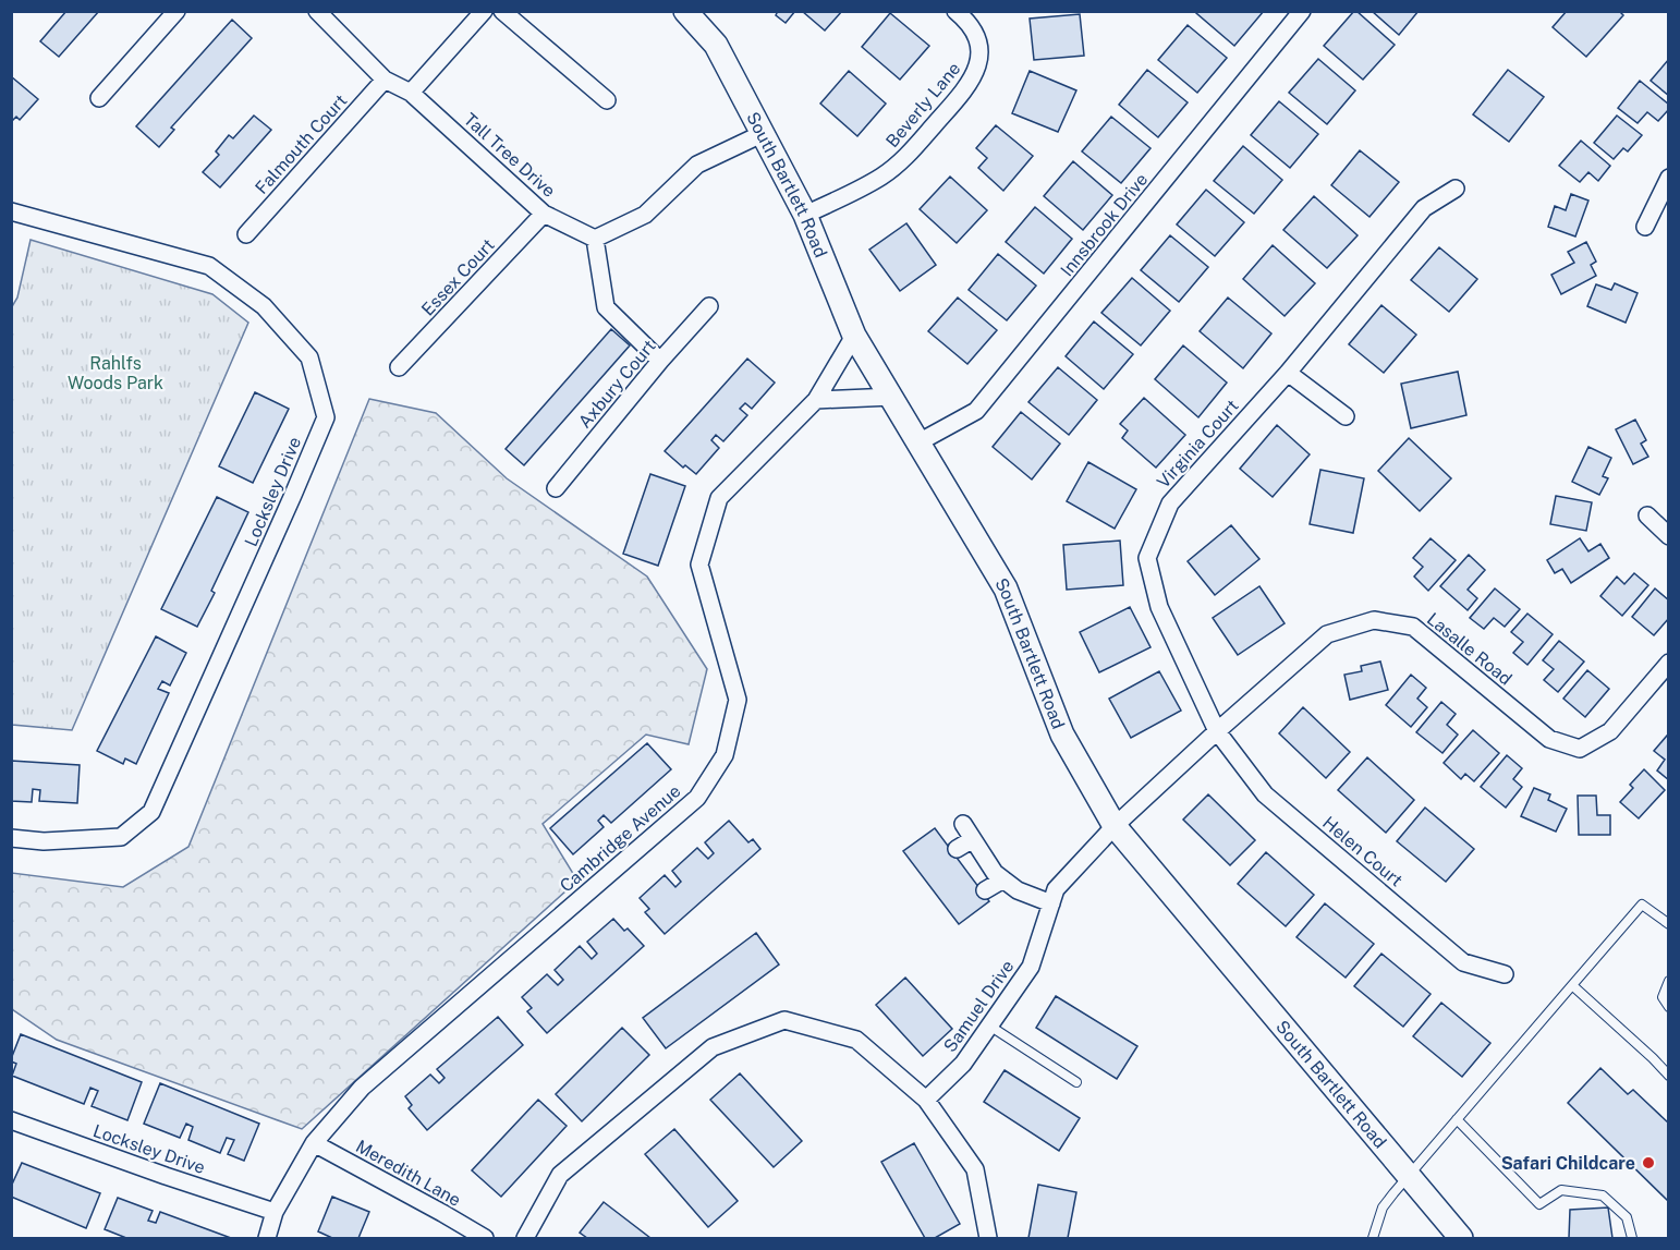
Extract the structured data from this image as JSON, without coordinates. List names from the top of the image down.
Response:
{
  "streets": {
    "main road": ["South Bartlett Road"],
    "street": [
      "Beverly Lane",
      "Falmouth Court",
      "Tall Tree Drive",
      "Innsbrook Drive",
      "Essex Court",
      "Axbury Court",
      "Virginia Court",
      "Locksley Drive",
      "Lasalle Road",
      "Cambridge Avenue",
      "Helen Court",
      "Samuel Drive",
      "Meredith Lane"
    ]
  },
  "crossings": [
    ["Beverly Lane", "South Bartlett Road"],
    ["Falmouth Court", "Tall Tree Drive"],
    ["Tall Tree Drive", "Essex Court"],
    ["South Bartlett Road", "Innsbrook Drive"],
    ["South Bartlett Road", "Lasalle Road"],
    ["South Bartlett Road", "Cambridge Avenue"],
    ["South Bartlett Road", "Samuel Drive"],
    ["Virginia Court", "Lasalle Road"],
    ["Virginia Court", "Helen Court"],
    ["Locksley Drive", "Cambridge Avenue"],
    ["Lasalle Road", "Helen Court"],
    ["Lasalle Road", "Samuel Drive"],
    ["Cambridge Avenue", "Meredith Lane"]
  ],
  "parks": ["Rahlfs Woods Park"],
  "places": ["Safari Childcare"]
}
